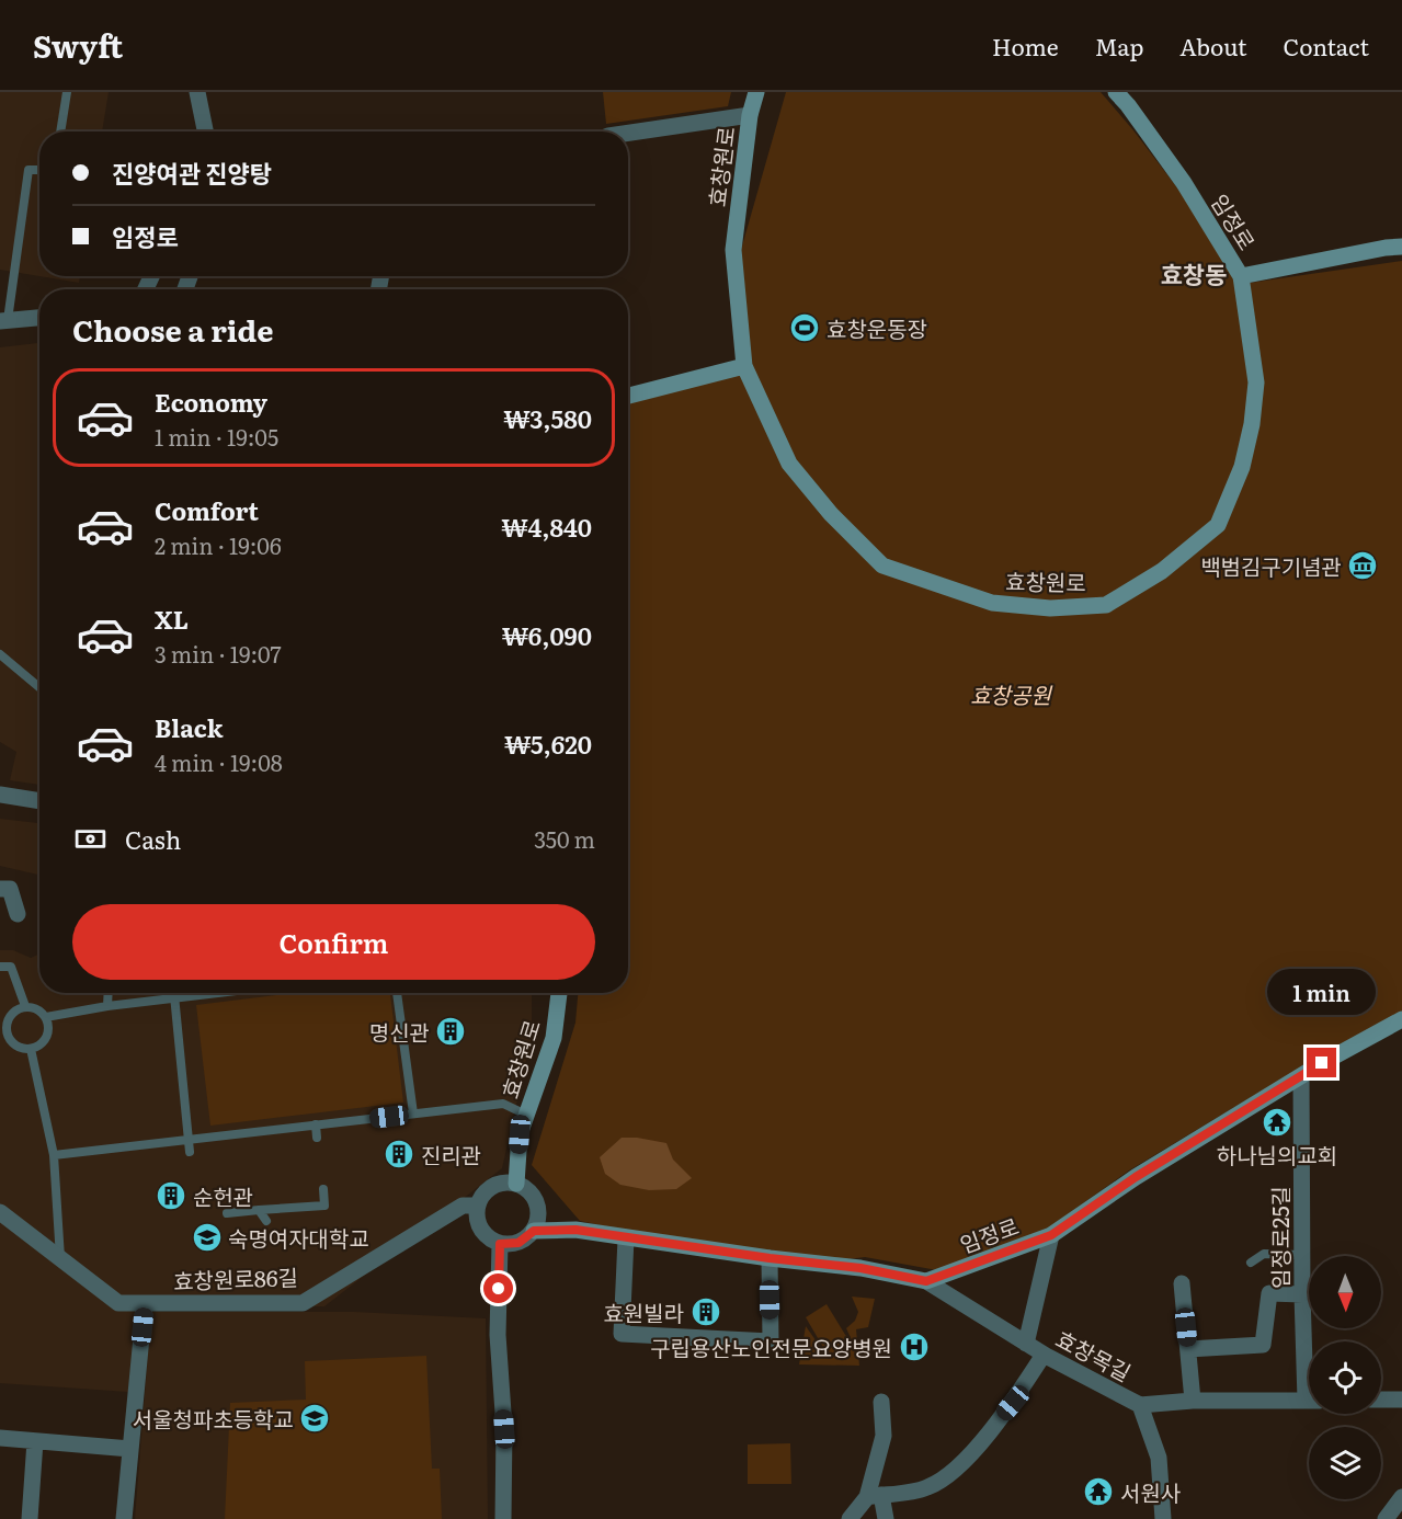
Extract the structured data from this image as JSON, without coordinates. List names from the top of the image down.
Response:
{
  "streets": {
    "street": [
      "효창원로",
      "임정로",
      "임정로25길",
      "효창원로86길",
      "효창목길"
    ]
  },
  "crossings": [
    ["효창원로", "임정로"],
    ["효창원로", "효창원로86길"],
    ["임정로", "임정로25길"],
    ["임정로", "효창목길"]
  ],
  "districts": ["효창동"],
  "parks": ["효창공원"],
  "places": {
    "sports": ["효창운동장"],
    "museum": ["백범김구기념관"],
    "building": [
      "명신관",
      "진리관",
      "순헌관",
      "효원빌라"
    ],
    "temple": ["하나님의교회", "서원사"],
    "school or university": ["숙명여자대학교", "서울청파초등학교"],
    "hospital": ["구립용산노인전문요양병원"]
  },
  "north": "bottom",
  "page": {
    "header": "Swyft",
    "nav": [
      "Home",
      "Map",
      "About",
      "Contact"
    ],
    "banner": ["진양여관 진양탕", "임정로"],
    "heading": "Choose a ride",
    "list": [
      {
        "name": "Economy",
        "note": "1 min · 19:05",
        "value": "₩3,580"
      },
      {
        "name": "Comfort",
        "note": "2 min · 19:06",
        "value": "₩4,840"
      },
      {
        "name": "XL",
        "note": "3 min · 19:07",
        "value": "₩6,090"
      },
      {
        "name": "Black",
        "note": "4 min · 19:08",
        "value": "₩5,620"
      }
    ],
    "pay": ["Cash", "350 m"],
    "buttons": "Confirm",
    "bubble": "1 min"
  }
}
